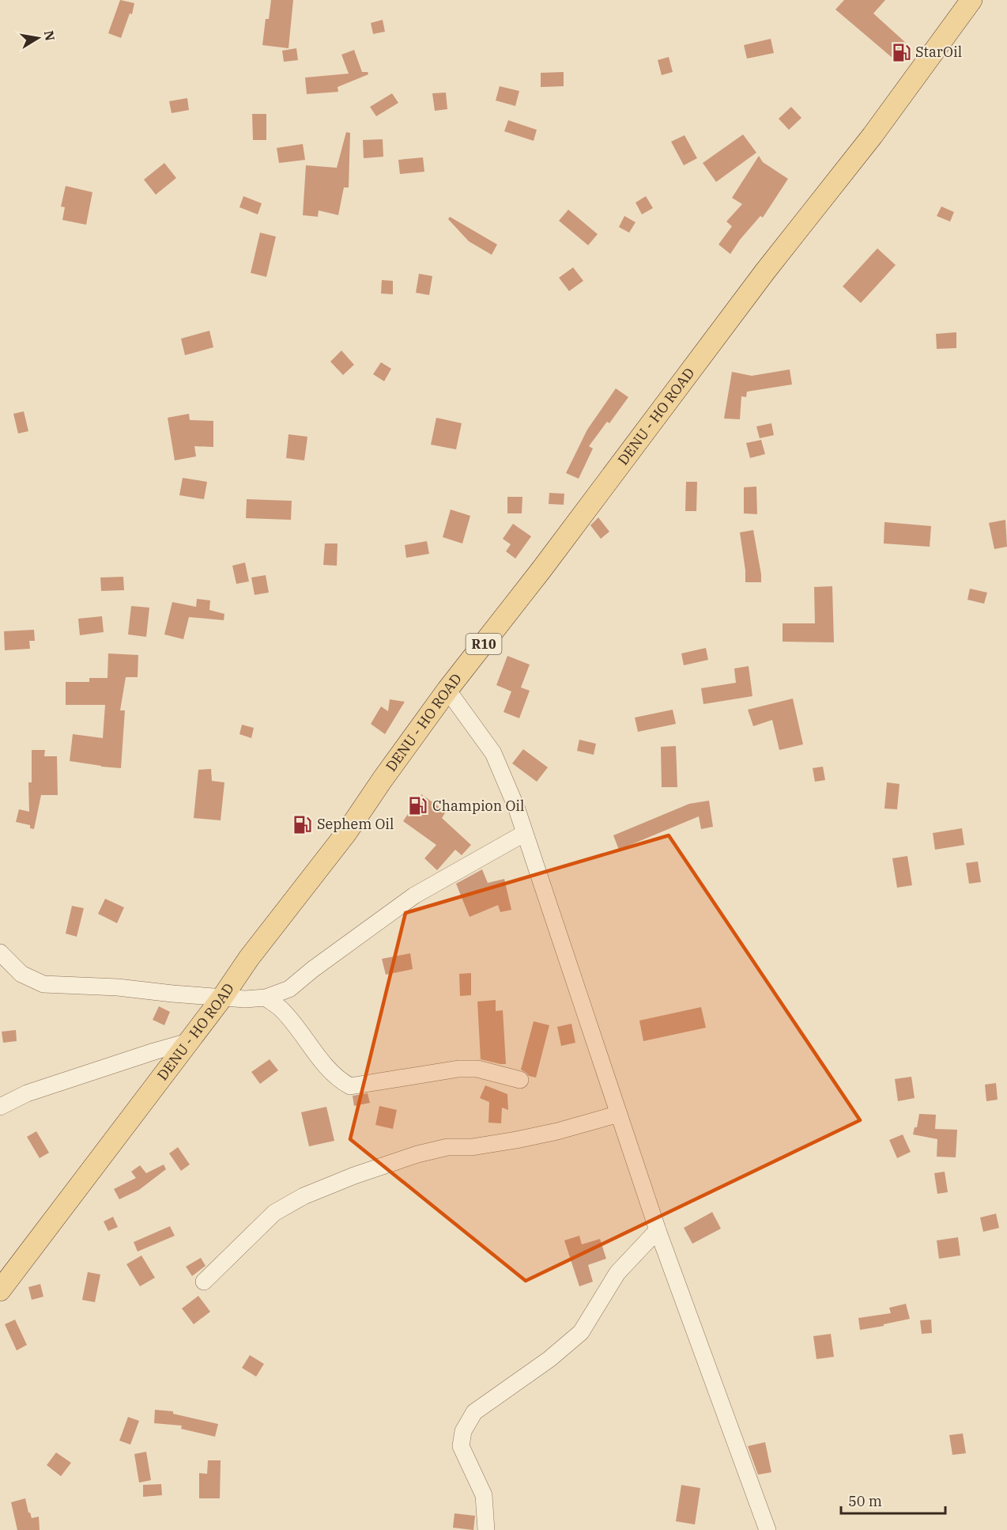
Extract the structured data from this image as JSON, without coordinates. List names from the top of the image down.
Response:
{
  "streets": {
    "main road": ["DENU - HO ROAD", "R10"]
  },
  "places": {
    "fuel station": ["StarOil", "Champion Oil", "Sephem Oil"]
  },
  "scale_bar": "50 m",
  "north": "right"
}
